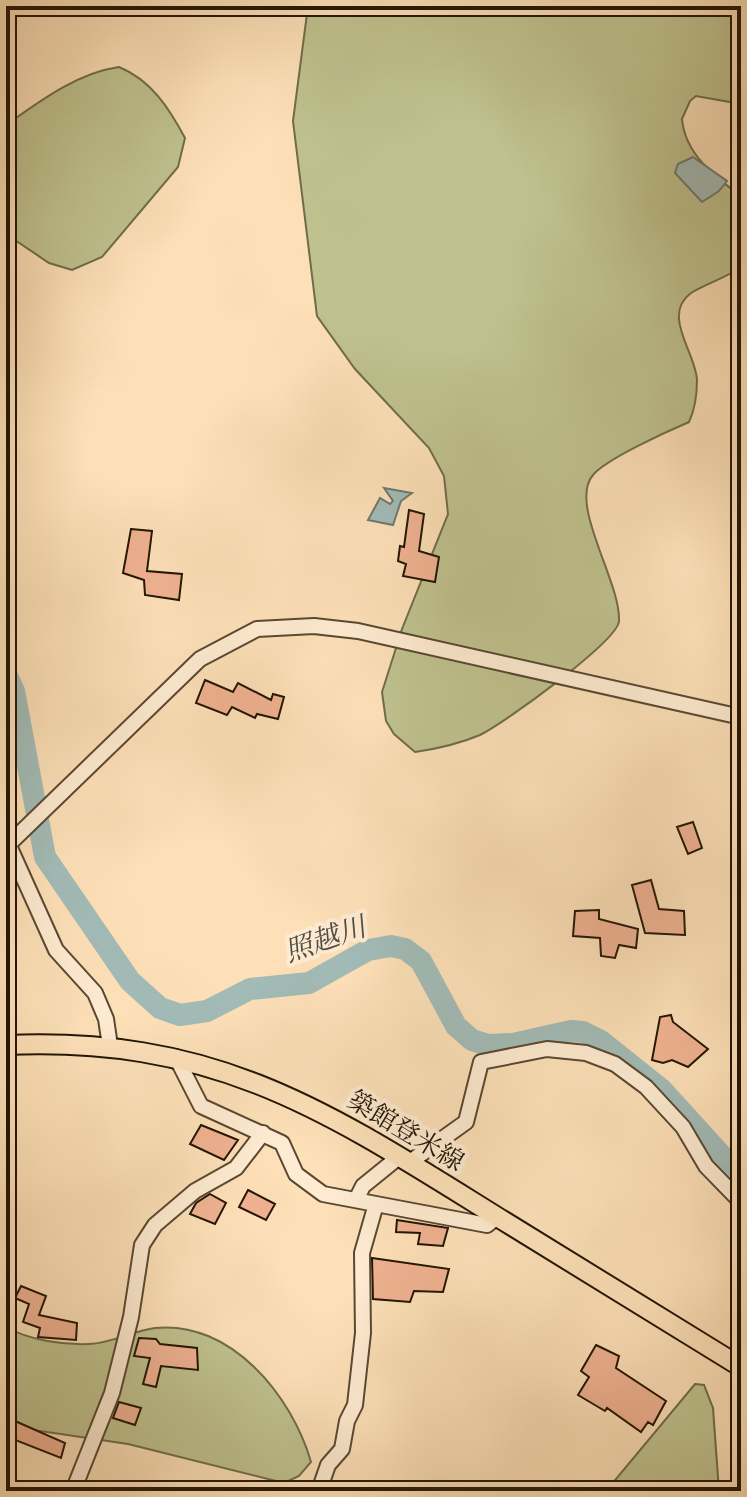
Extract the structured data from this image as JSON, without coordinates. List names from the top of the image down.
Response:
{
  "streets": {
    "main road": ["築館登米線"]
  },
  "water": ["照越川"]
}
